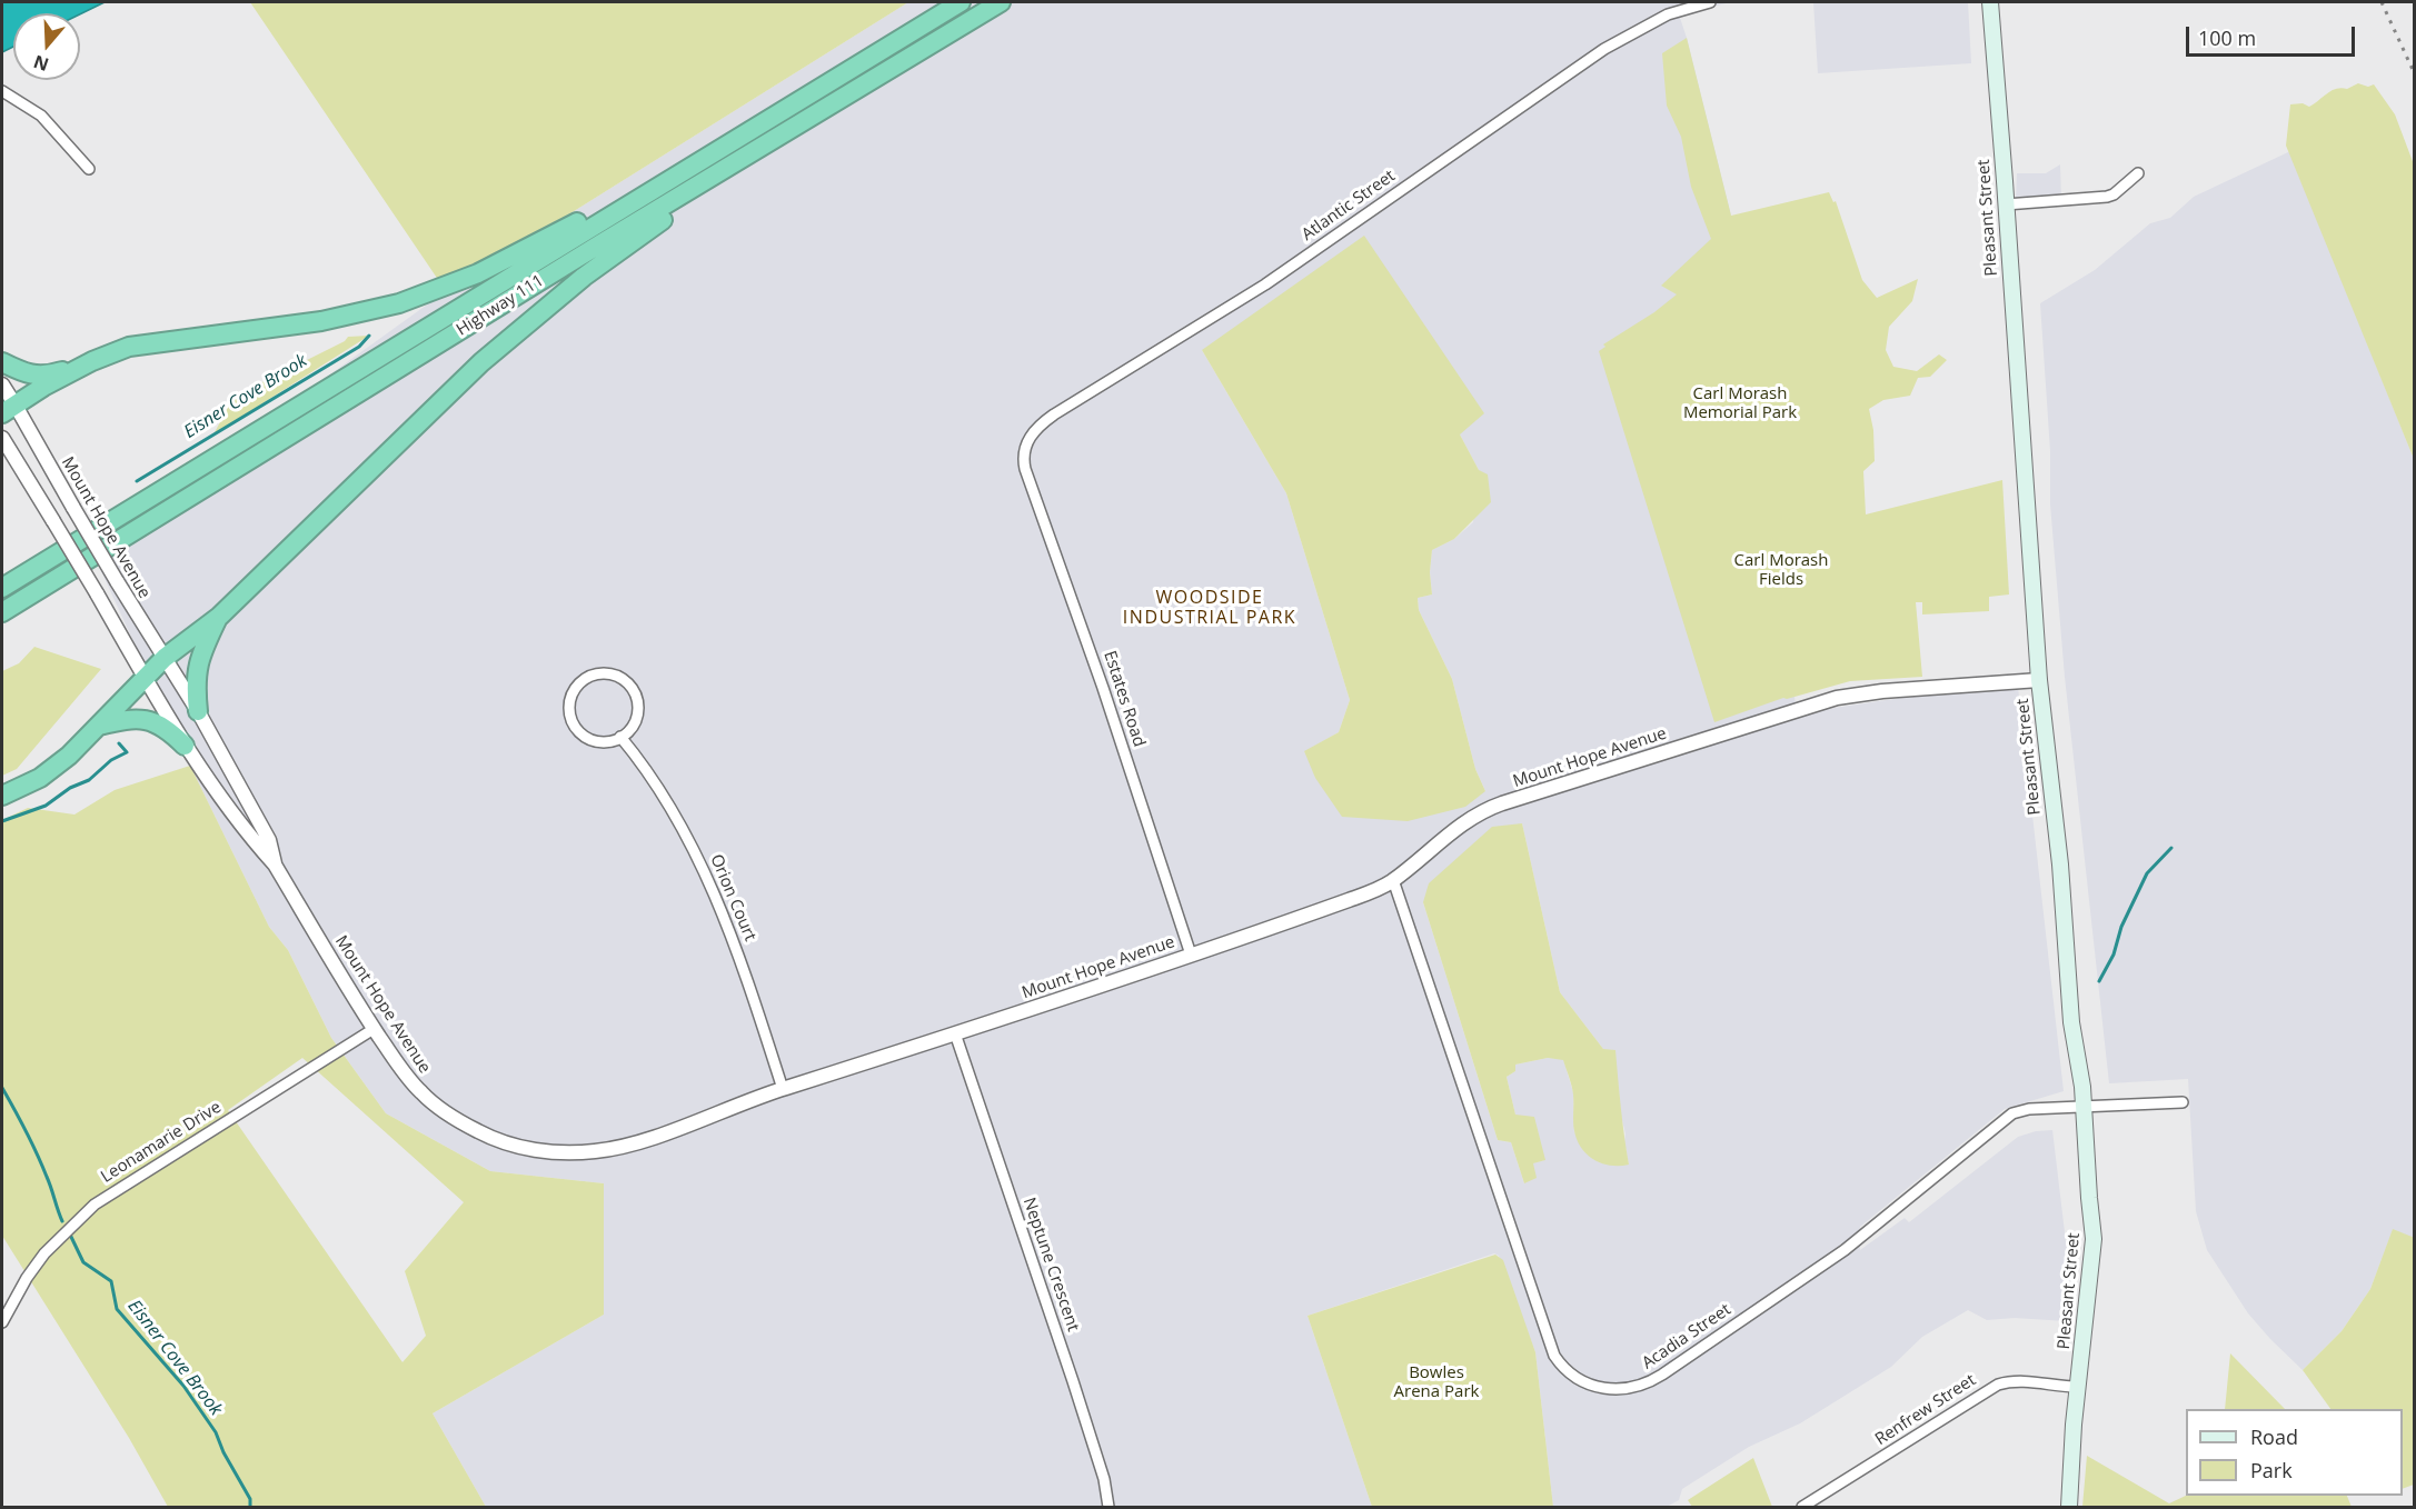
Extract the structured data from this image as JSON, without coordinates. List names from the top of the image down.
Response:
{
  "streets": {
    "highway": ["Highway 111"],
    "main road": ["Pleasant Street"],
    "street": [
      "Atlantic Street",
      "Mount Hope Avenue",
      "Estates Road",
      "Orion Court",
      "Leonamarie Drive",
      "Neptune Crescent",
      "Acadia Street",
      "Renfrew Street"
    ]
  },
  "crossings": [
    ["Atlantic Street", "Estates Road"],
    ["Pleasant Street", "Mount Hope Avenue"],
    ["Pleasant Street", "Acadia Street"],
    ["Pleasant Street", "Renfrew Street"],
    ["Mount Hope Avenue", "Estates Road"],
    ["Mount Hope Avenue", "Orion Court"],
    ["Mount Hope Avenue", "Leonamarie Drive"],
    ["Mount Hope Avenue", "Neptune Crescent"],
    ["Mount Hope Avenue", "Acadia Street"]
  ],
  "districts": ["WOODSIDE INDUSTRIAL PARK"],
  "water": ["Eisner Cove Brook"],
  "parks": ["Carl Morash Memorial Park", "Carl Morash Fields", "Bowles Arena Park"],
  "legend": ["Road", "Park"],
  "scale_bar": "100 m",
  "north": "bottom"
}
